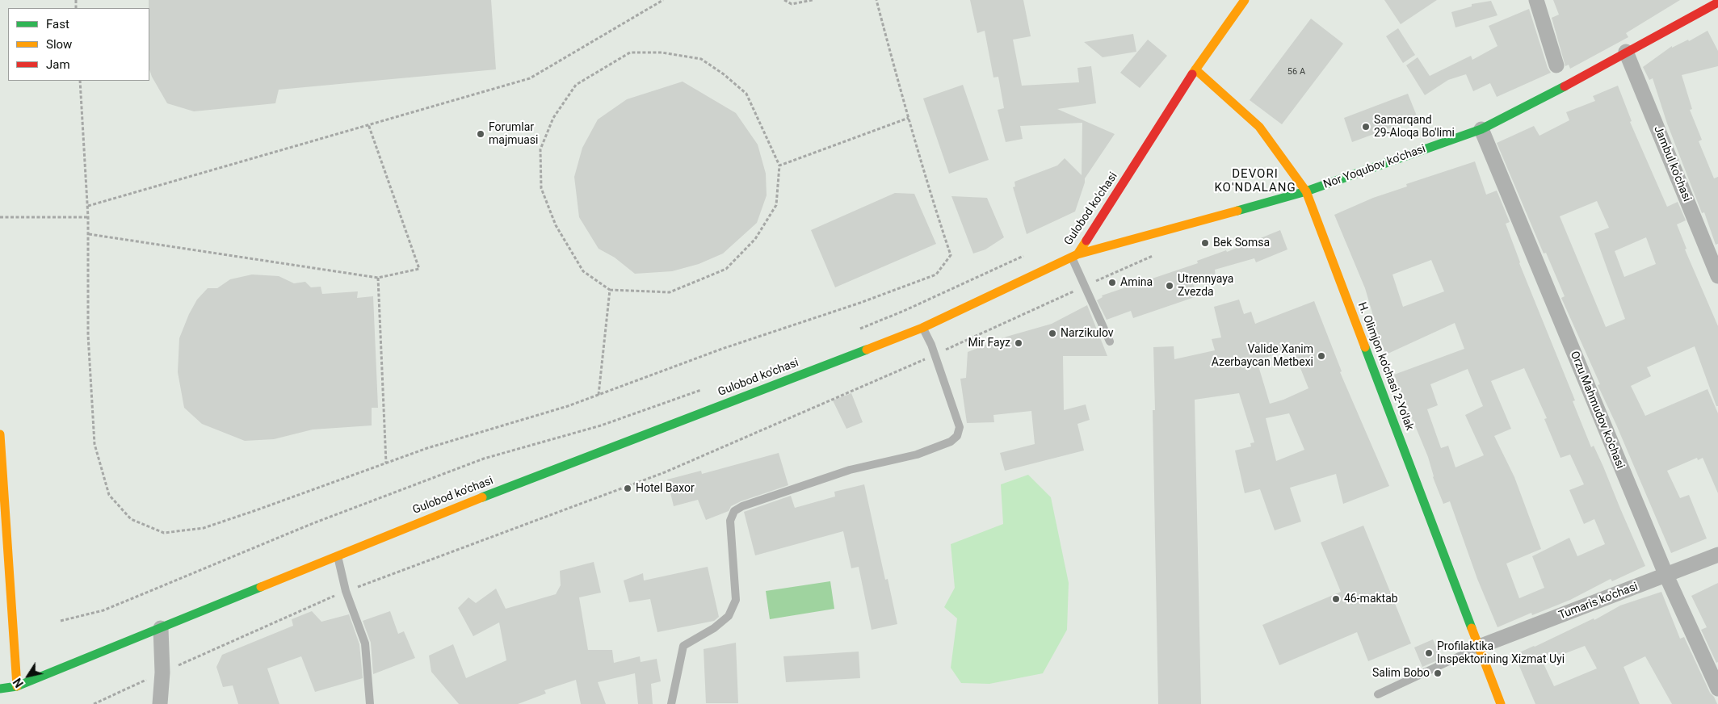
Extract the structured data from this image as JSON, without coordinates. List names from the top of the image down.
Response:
{
  "streets": {
    "main road": ["Nor Yoqubov ko'chasi", "Gulobod ko'chasi", "H. Olimjon ko'chasi 2-Yo'lak"],
    "street": ["Jambul ko'chasi", "Orzu Mahmudov ko'chasi", "Tumaris ko'chasi"]
  },
  "crossings": [
    ["Jambul ko'chasi", "Nor Yoqubov ko'chasi"],
    ["Nor Yoqubov ko'chasi", "Gulobod ko'chasi"],
    ["Nor Yoqubov ko'chasi", "H. Olimjon ko'chasi 2-Yo'lak"],
    ["Nor Yoqubov ko'chasi", "Orzu Mahmudov ko'chasi"],
    ["Gulobod ko'chasi", "H. Olimjon ko'chasi 2-Yo'lak"],
    ["H. Olimjon ko'chasi 2-Yo'lak", "Tumaris ko'chasi"],
    ["Orzu Mahmudov ko'chasi", "Tumaris ko'chasi"]
  ],
  "districts": ["DEVORI KO'NDALANG"],
  "places": [
    "Samarqand 29-Aloqa Bo'limi",
    "Forumlar majmuasi",
    "Bek Somsa",
    "Amina",
    "Utrennyaya Zvezda",
    "Narzikulov",
    "Mir Fayz",
    "Valide Xanim Azerbaycan Metbexi",
    "Hotel Baxor",
    "46-maktab",
    "Profilaktika Inspektorining Xizmat Uyi",
    "Salim Bobo"
  ],
  "house_numbers": ["56 А"],
  "legend": ["Fast", "Slow", "Jam"],
  "north": "bottom left"
}
